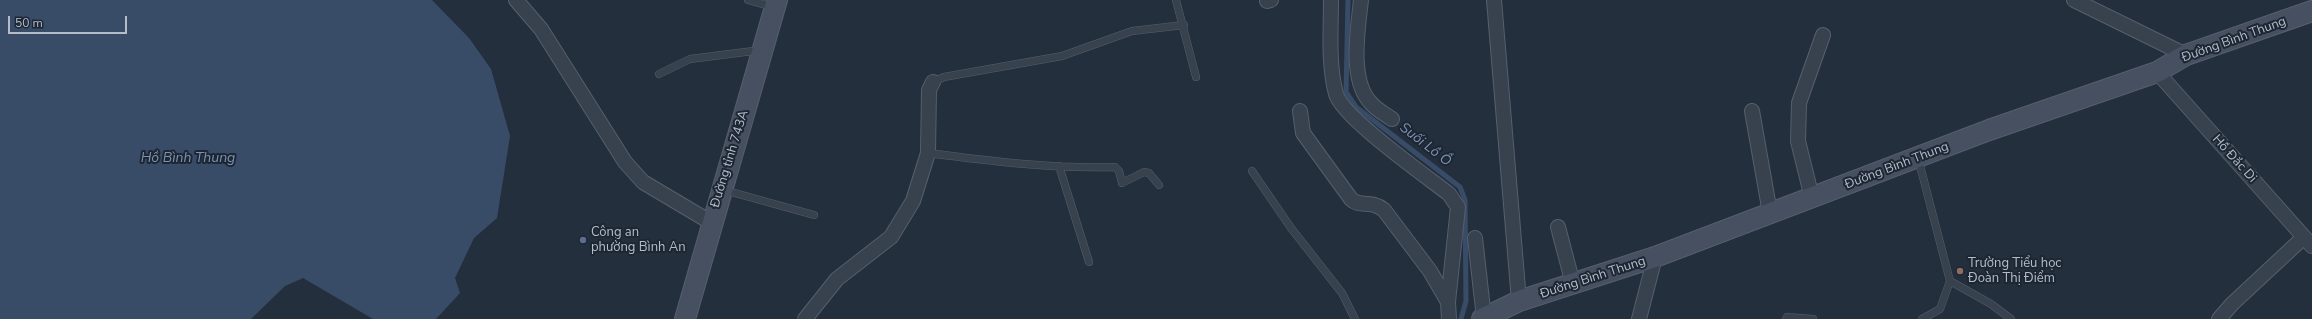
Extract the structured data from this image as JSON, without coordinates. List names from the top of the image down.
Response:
{
  "streets": {
    "street": ["Đường Bình Thung", "Đường tỉnh 743A", "Hồ Đắc Di"]
  },
  "crossings": [
    ["Đường Bình Thung", "Hồ Đắc Di"]
  ],
  "water": ["Suối Lồ Ồ", "Hồ Bình Thung"],
  "places": ["Công an phường Bình An", "Trường Tiểu học Đoàn Thị Điểm"],
  "scale_bar": "50 m"
}
